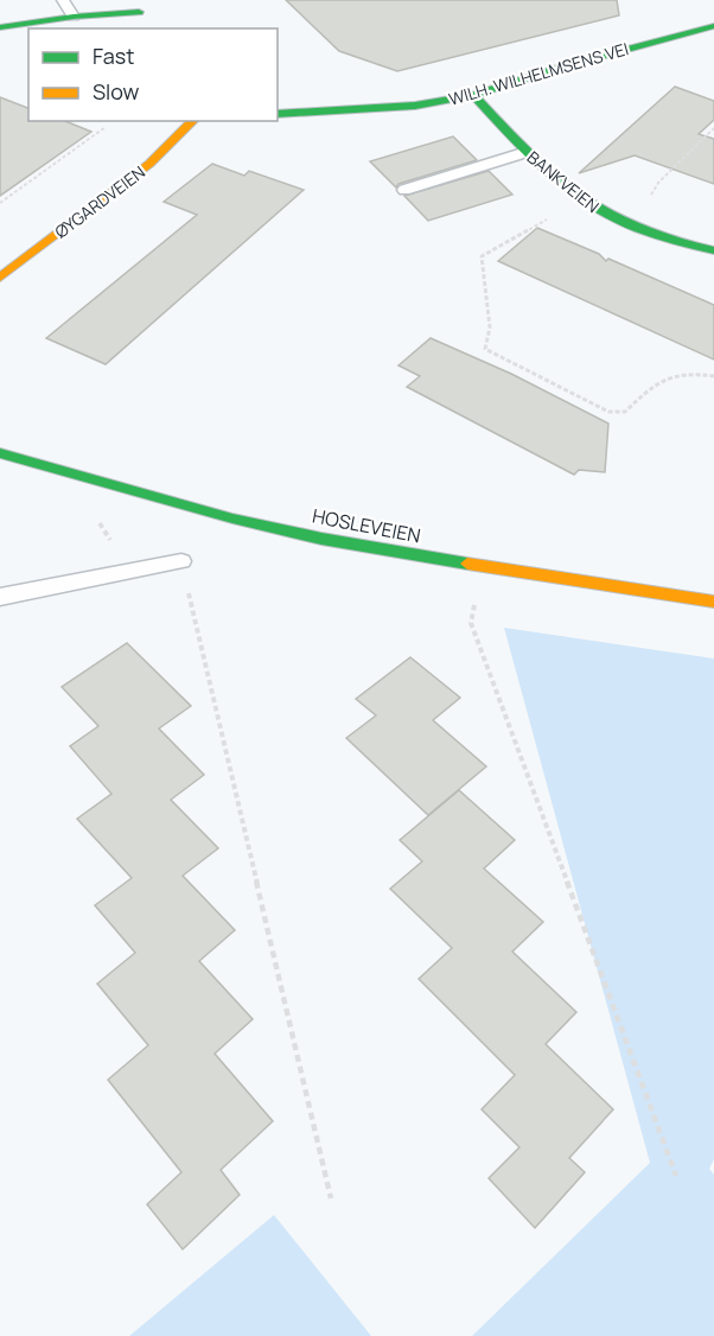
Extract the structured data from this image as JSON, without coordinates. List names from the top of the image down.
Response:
{
  "streets": {
    "street": [
      "WILH. WILHELMSENS VEI",
      "BANKVEIEN",
      "ØYGARDVEIEN",
      "HOSLEVEIEN"
    ]
  },
  "crossings": [
    ["WILH. WILHELMSENS VEI", "BANKVEIEN"]
  ],
  "legend": ["Fast", "Slow"]
}
